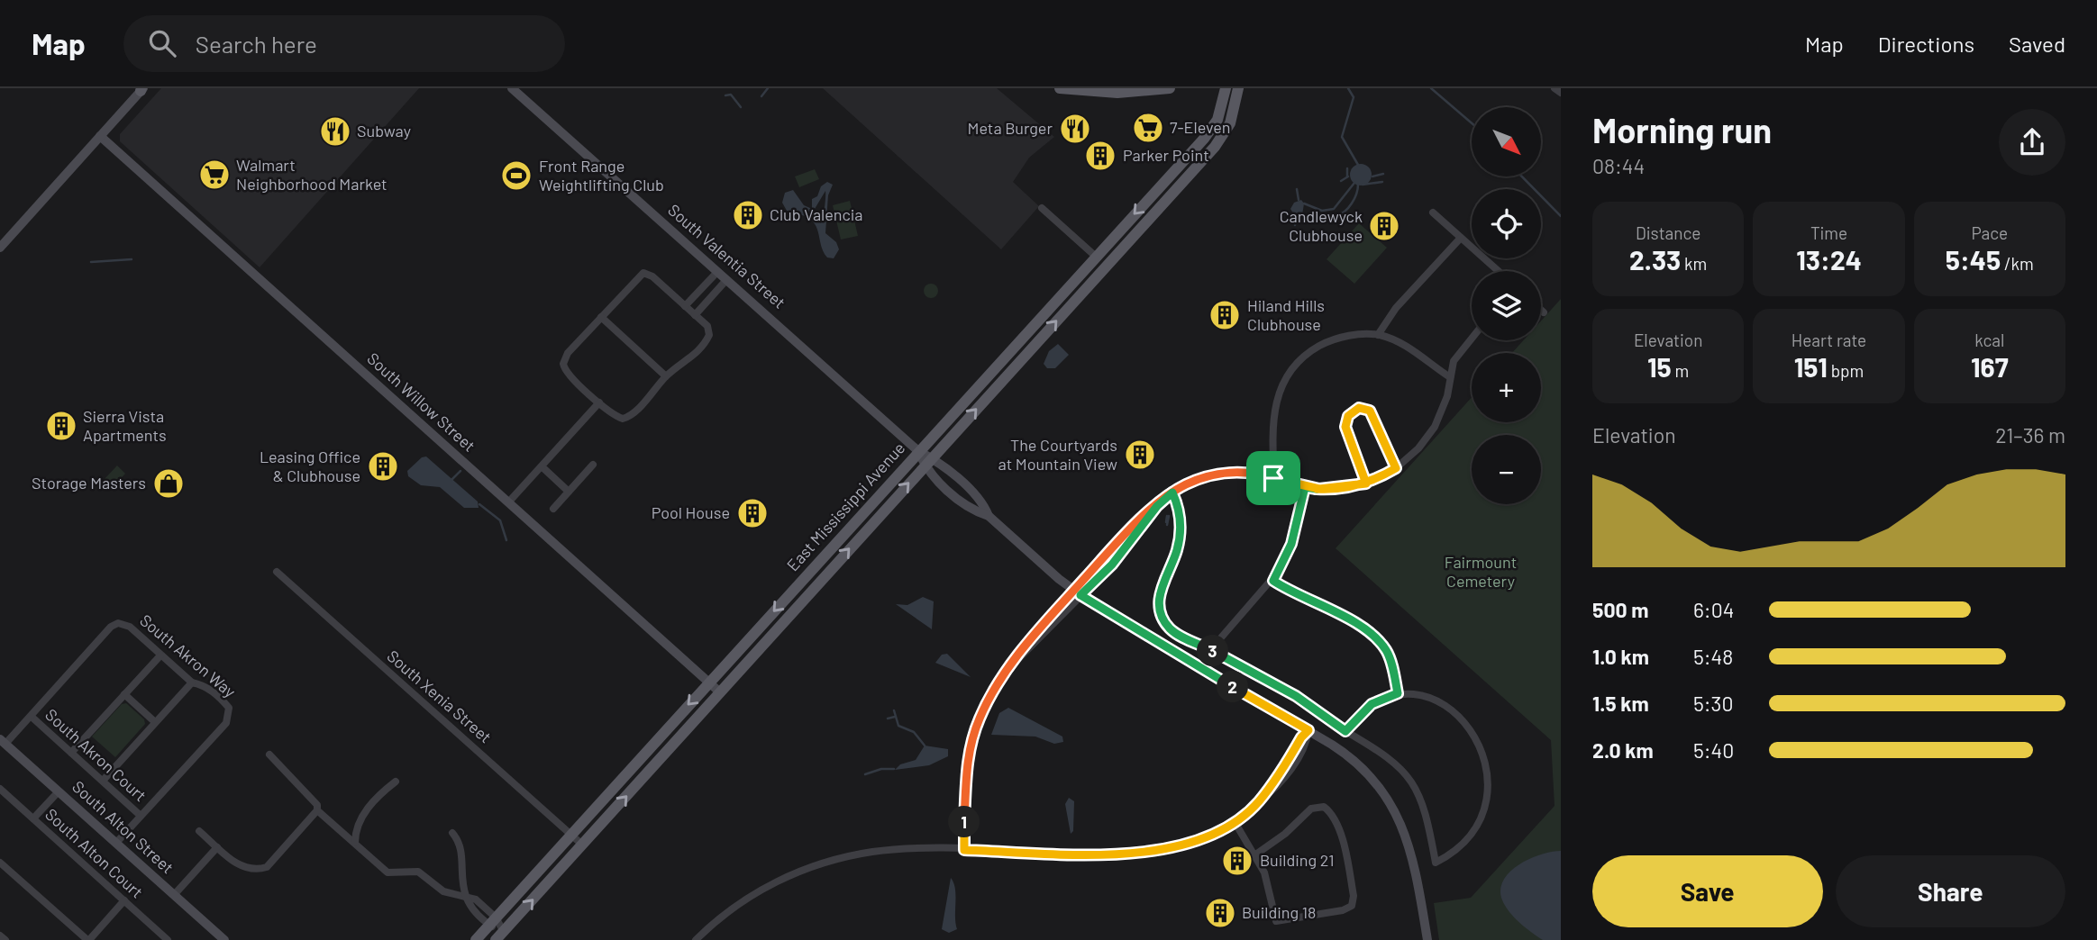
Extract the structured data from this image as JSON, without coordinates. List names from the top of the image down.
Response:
{
  "streets": {
    "main road": ["East Mississippi Avenue"],
    "street": [
      "South Valentia Street",
      "South Willow Street",
      "South Akron Way",
      "South Xenia Street",
      "South Akron Court",
      "South Alton Street",
      "South Alton Court"
    ]
  },
  "crossings": [
    ["South Valentia Street", "East Mississippi Avenue"],
    ["South Willow Street", "East Mississippi Avenue"],
    ["East Mississippi Avenue", "South Xenia Street"],
    ["South Akron Way", "South Akron Court"],
    ["South Akron Way", "South Alton Street"]
  ],
  "parks": ["Fairmount Cemetery"],
  "places": {
    "supermarket": ["7-Eleven", "Walmart Neighborhood Market"],
    "restaurant": ["Meta Burger", "Subway"],
    "building": [
      "Parker Point",
      "Club Valencia",
      "Candlewyck Clubhouse",
      "Hiland Hills Clubhouse",
      "Sierra Vista Apartments",
      "The Courtyards at Mountain View",
      "Leasing Office & Clubhouse",
      "Pool House",
      "Building 21",
      "Building 18"
    ],
    "sports": ["Front Range Weightlifting Club"],
    "shop": ["Storage Masters"]
  },
  "north": "bottom right",
  "page": {
    "header": "Map",
    "search": "Search here",
    "nav": ["Map", "Directions", "Saved"],
    "heading": ["Morning run", "08:44"],
    "map_buttons": ["+", "−"],
    "stats": [
      ["Distance", "2.33 km"],
      ["Time", "13:24"],
      ["Pace", "5:45 /km"],
      ["Elevation", "15 m"],
      ["Heart rate", "151 bpm"],
      ["kcal", "167"]
    ],
    "chart": ["Elevation", "21–36 m"],
    "list": [
      {
        "name": "500 m",
        "note": "6:04"
      },
      {
        "name": "1.0 km",
        "note": "5:48"
      },
      {
        "name": "1.5 km",
        "note": "5:30"
      },
      {
        "name": "2.0 km",
        "note": "5:40"
      }
    ],
    "pins": ["3", "2", "1"],
    "buttons": ["Save", "Share"]
  }
}
